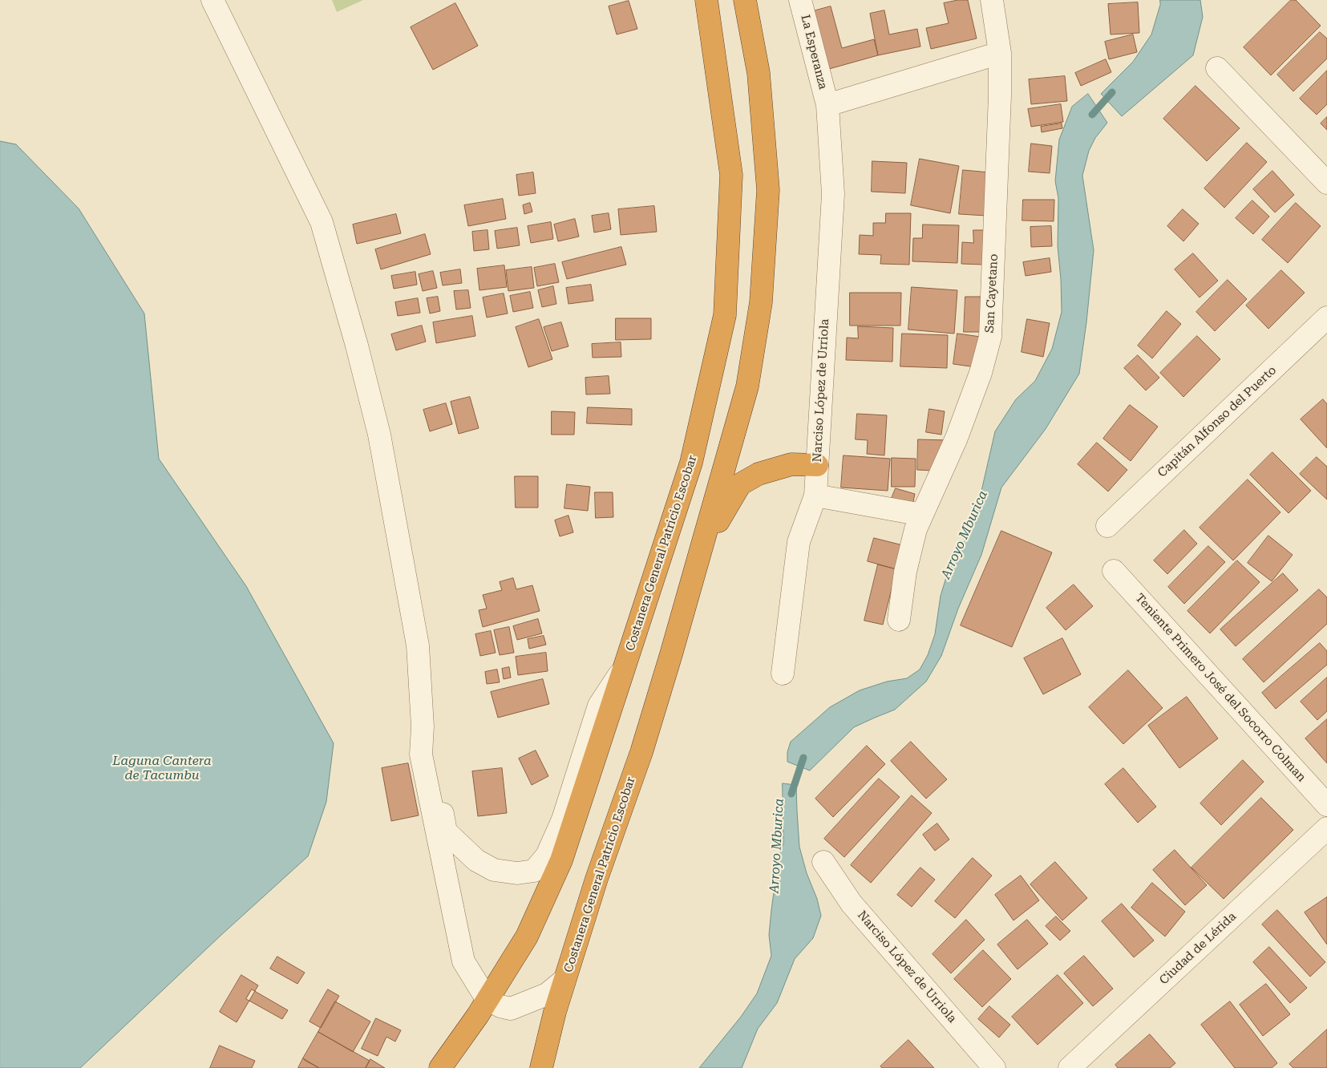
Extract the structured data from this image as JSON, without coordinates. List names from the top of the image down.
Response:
{
  "streets": {
    "highway": ["Costanera General Patricio Escobar"],
    "street": [
      "La Esperanza",
      "San Cayetano",
      "Narciso López de Urriola",
      "Capitán Alfonso del Puerto",
      "Teniente Primero José del Socorro Colman",
      "Ciudad de Lérida"
    ]
  },
  "crossings": [
    ["La Esperanza", "Narciso López de Urriola"]
  ],
  "water": ["Arroyo Mburica", "Laguna Cantera de Tacumbu"]
}
